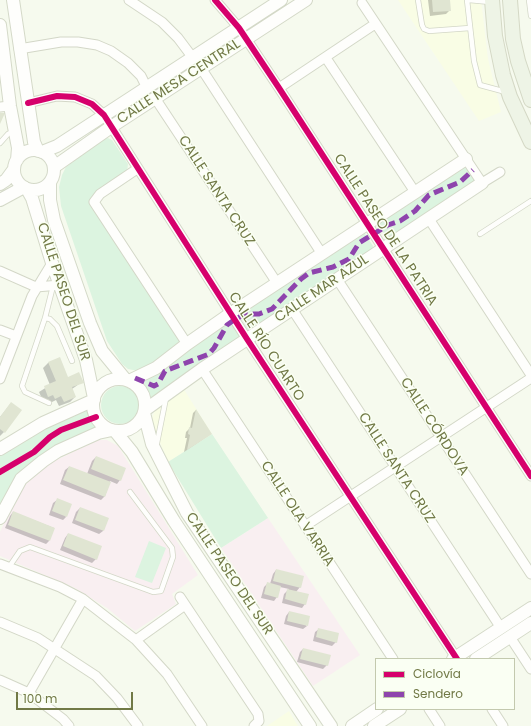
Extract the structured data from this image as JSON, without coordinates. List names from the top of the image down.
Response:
{
  "streets": {
    "main road": ["CALLE MESA CENTRAL", "CALLE MAR AZUL", "CALLE PASEO DEL SUR"],
    "street": [
      "CALLE SANTA CRUZ",
      "CALLE PASEO DE LA PATRIA",
      "CALLE RÍO CUARTO",
      "CALLE CÓRDOVA",
      "CALLE OLA VARRIA"
    ]
  },
  "crossings": [
    ["CALLE MESA CENTRAL", "CALLE SANTA CRUZ"],
    ["CALLE MESA CENTRAL", "CALLE PASEO DE LA PATRIA"],
    ["CALLE MESA CENTRAL", "CALLE PASEO DEL SUR"],
    ["CALLE MESA CENTRAL", "CALLE RÍO CUARTO"],
    ["CALLE SANTA CRUZ", "CALLE MAR AZUL"],
    ["CALLE PASEO DE LA PATRIA", "CALLE MAR AZUL"],
    ["CALLE MAR AZUL", "CALLE PASEO DEL SUR"],
    ["CALLE MAR AZUL", "CALLE RÍO CUARTO"],
    ["CALLE MAR AZUL", "CALLE CÓRDOVA"],
    ["CALLE MAR AZUL", "CALLE OLA VARRIA"]
  ],
  "legend": ["Ciclovía", "Sendero"],
  "scale_bar": "100 m"
}
